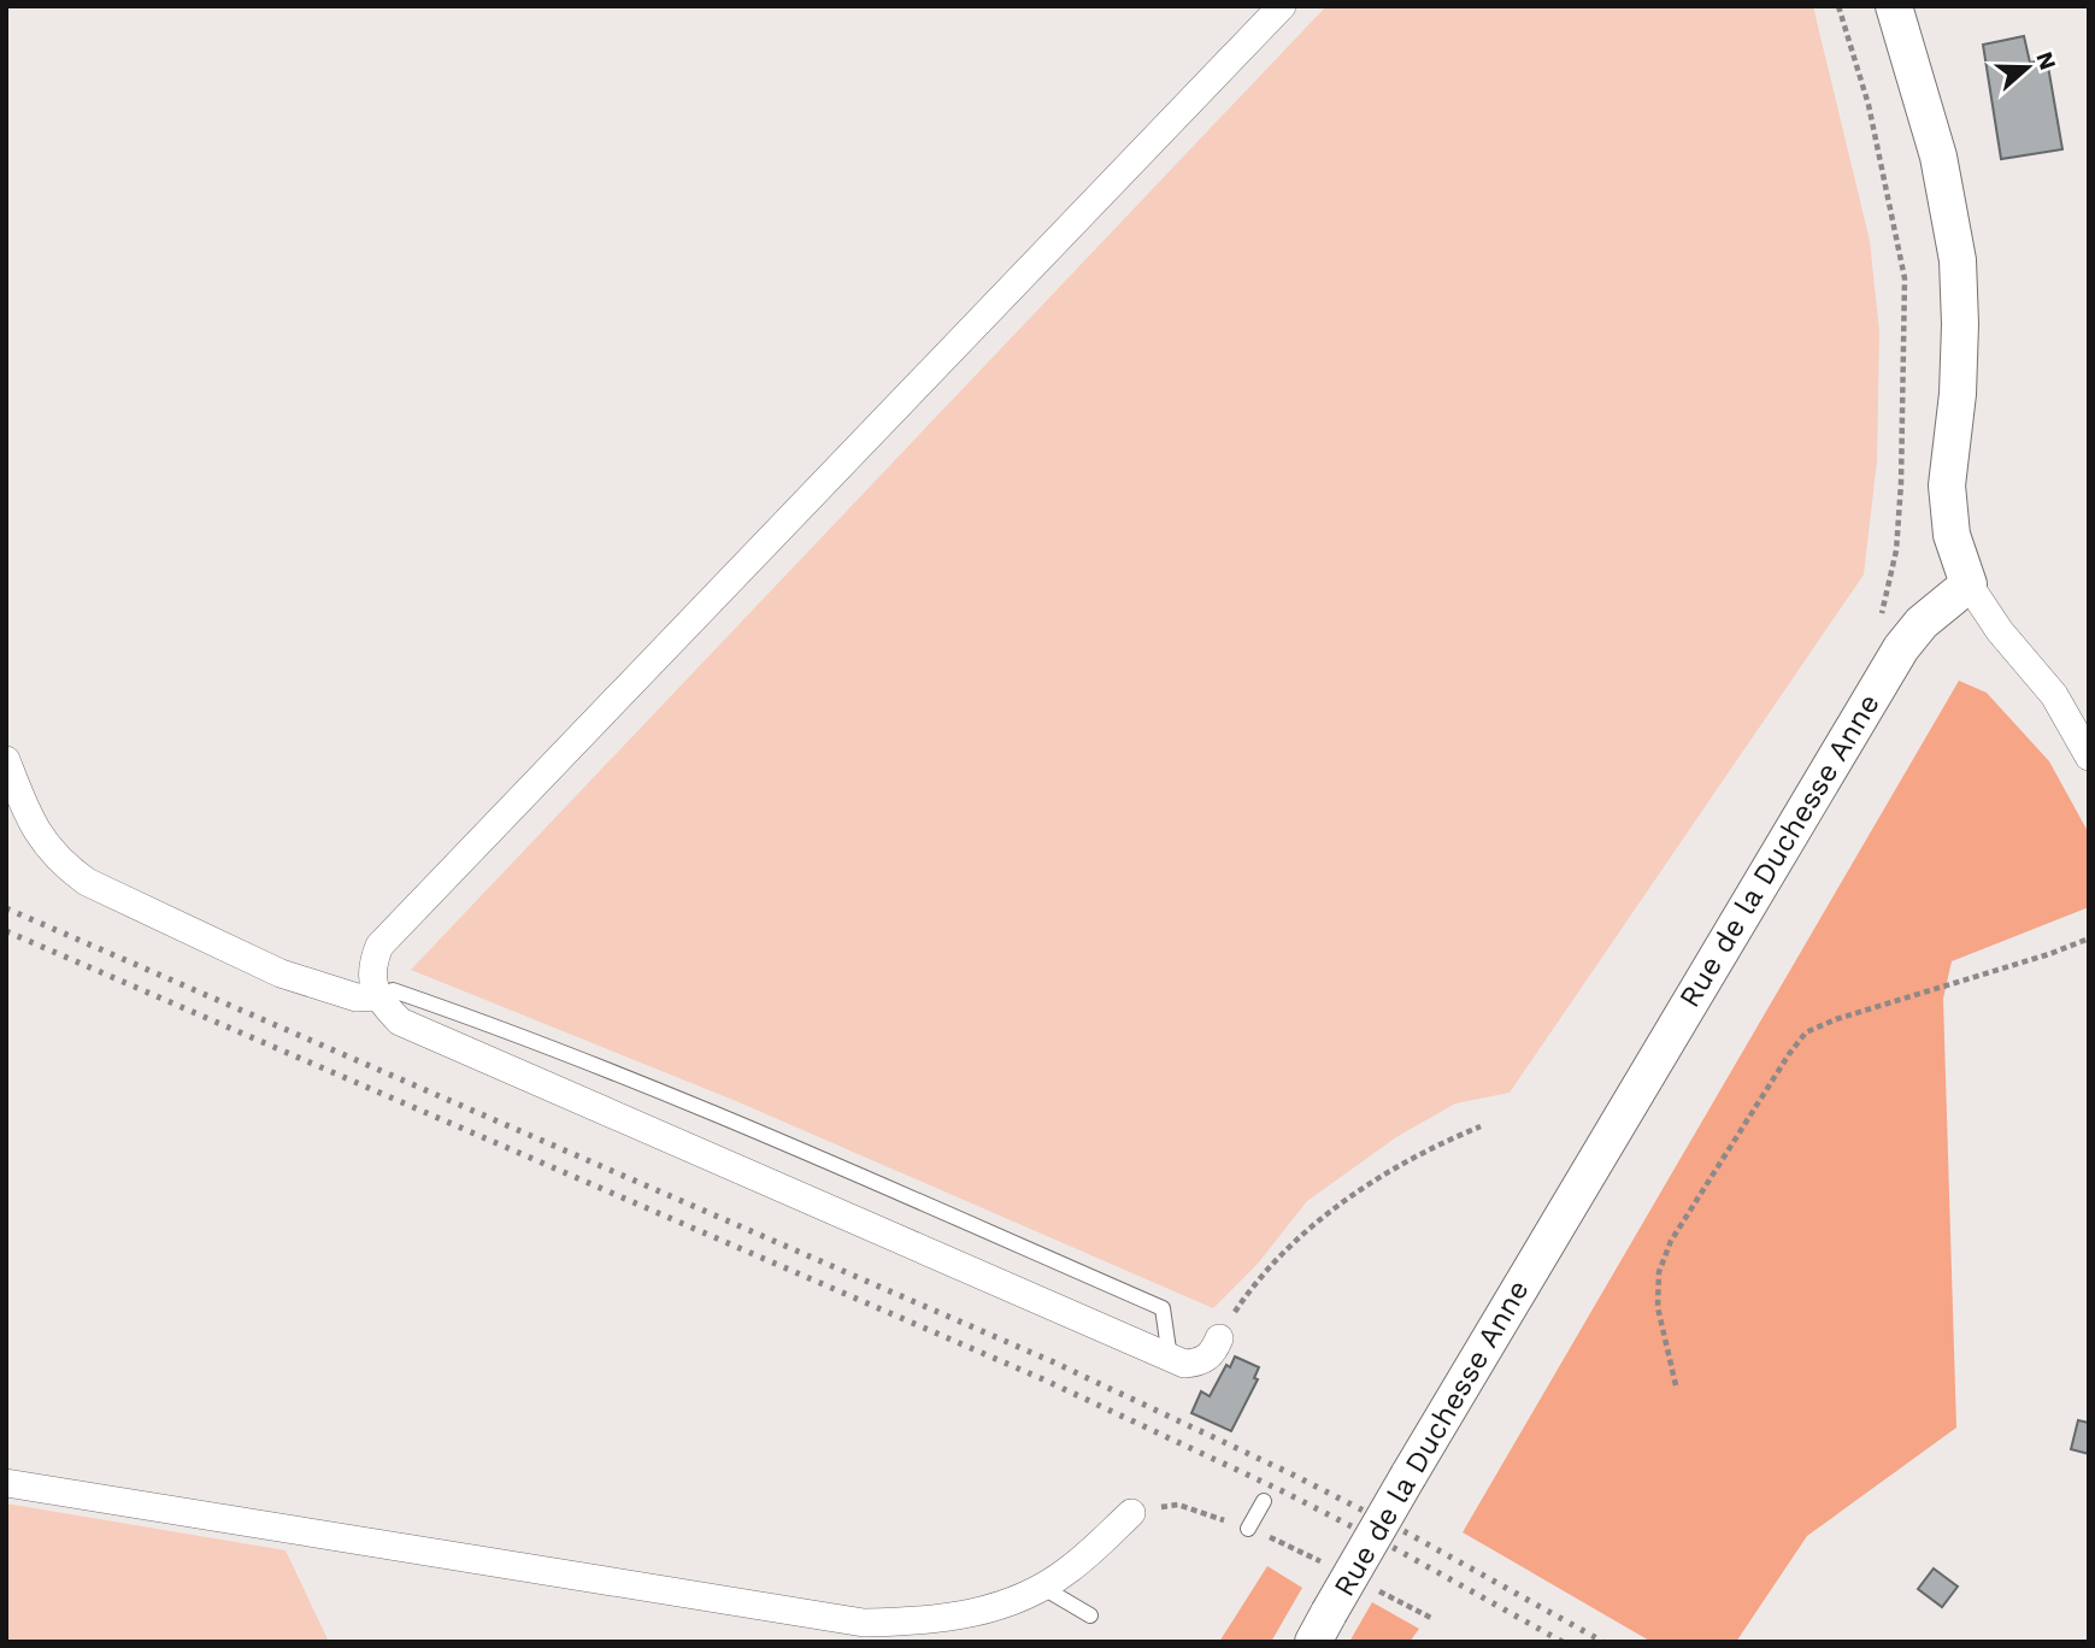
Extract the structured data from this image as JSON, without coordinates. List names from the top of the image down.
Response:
{
  "streets": {
    "street": ["Rue de la Duchesse Anne"]
  },
  "north": "right"
}
